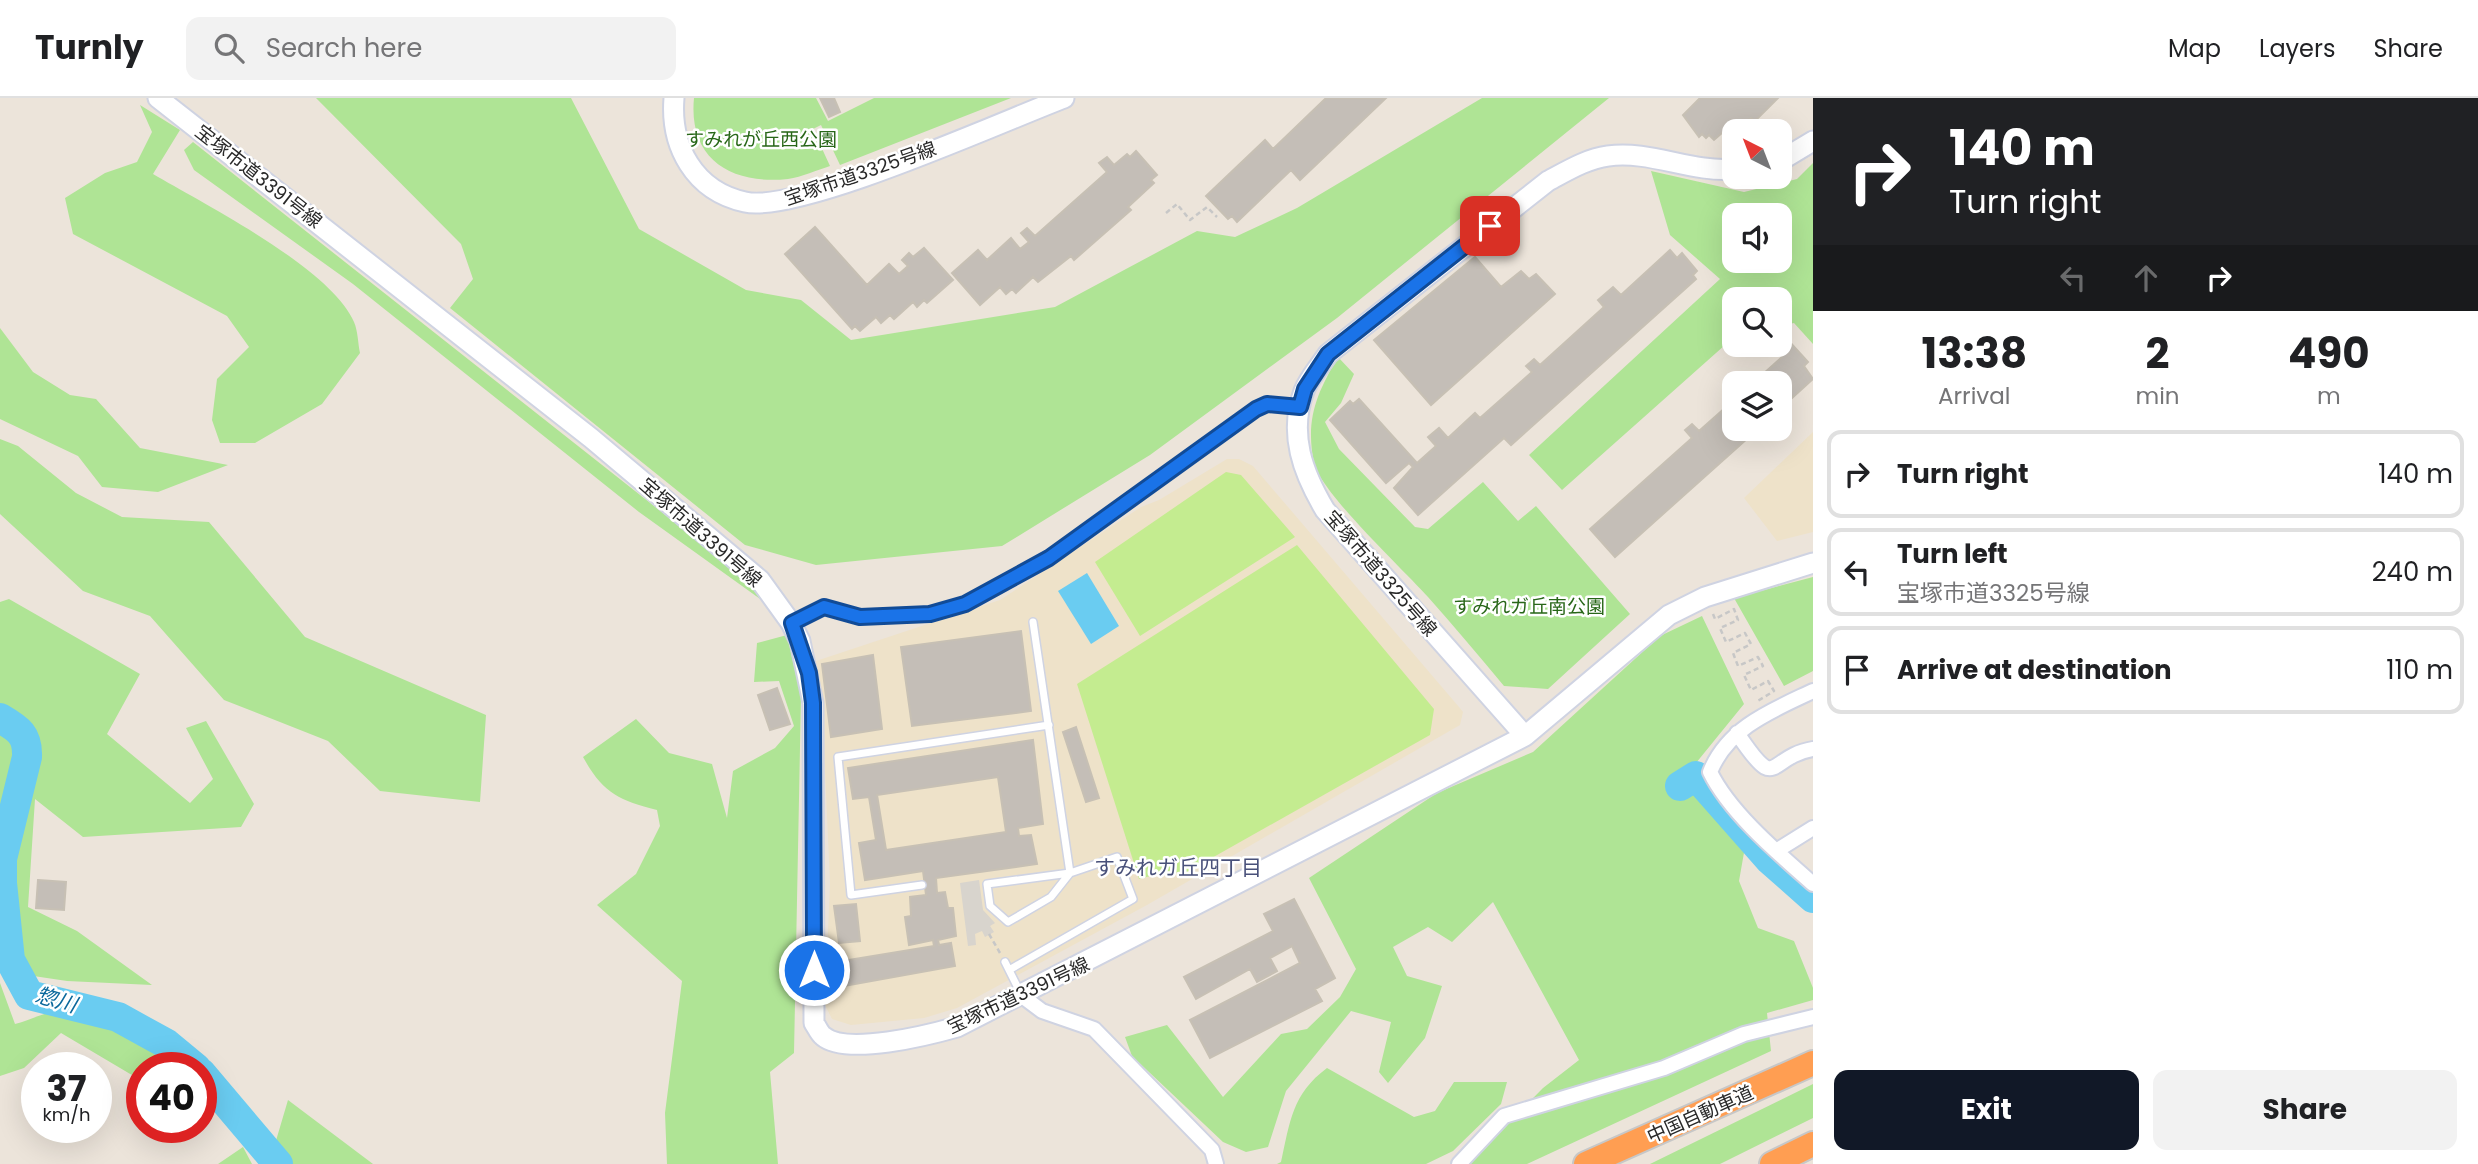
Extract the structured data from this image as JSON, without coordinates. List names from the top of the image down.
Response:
{
  "streets": {
    "highway": ["中国自動車道"],
    "street": ["宝塚市道3325号線", "宝塚市道3391号線"]
  },
  "crossings": [
    ["宝塚市道3325号線", "宝塚市道3391号線"]
  ],
  "districts": ["すみれガ丘四丁目"],
  "water": ["惣川"],
  "parks": ["すみれが丘西公園", "すみれガ丘南公園"],
  "north": "top left",
  "page": {
    "header": "Turnly",
    "search": "Search here",
    "nav": ["Map", "Layers", "Share"],
    "turn": ["140 m", "Turn right"],
    "eta": [
      "13:38",
      "Arrival",
      "2",
      "min",
      "490",
      "m"
    ],
    "list": [
      {
        "name": "Turn right",
        "value": "140 m"
      },
      {
        "name": "Turn left",
        "note": "宝塚市道3325号線",
        "value": "240 m"
      },
      {
        "name": "Arrive at destination",
        "value": "110 m"
      }
    ],
    "speed": "37 km/h",
    "limit": "40",
    "buttons": ["Exit", "Share"]
  }
}
